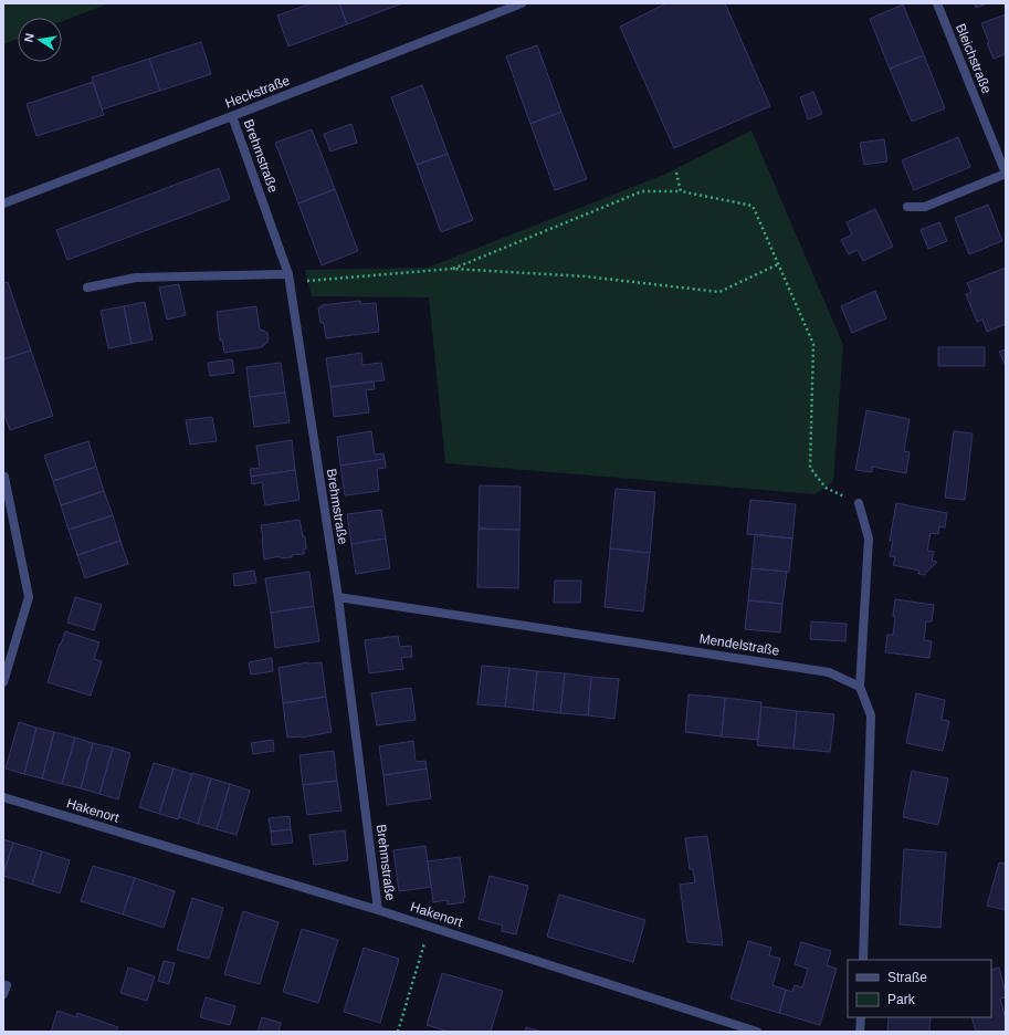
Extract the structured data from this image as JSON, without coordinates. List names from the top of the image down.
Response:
{
  "streets": {
    "street": [
      "Bleichstraße",
      "Heckstraße",
      "Brehmstraße",
      "Mendelstraße",
      "Hakenort"
    ]
  },
  "crossings": [
    ["Heckstraße", "Brehmstraße"],
    ["Brehmstraße", "Mendelstraße"],
    ["Brehmstraße", "Hakenort"]
  ],
  "legend": ["Straße", "Park"],
  "north": "left"
}
